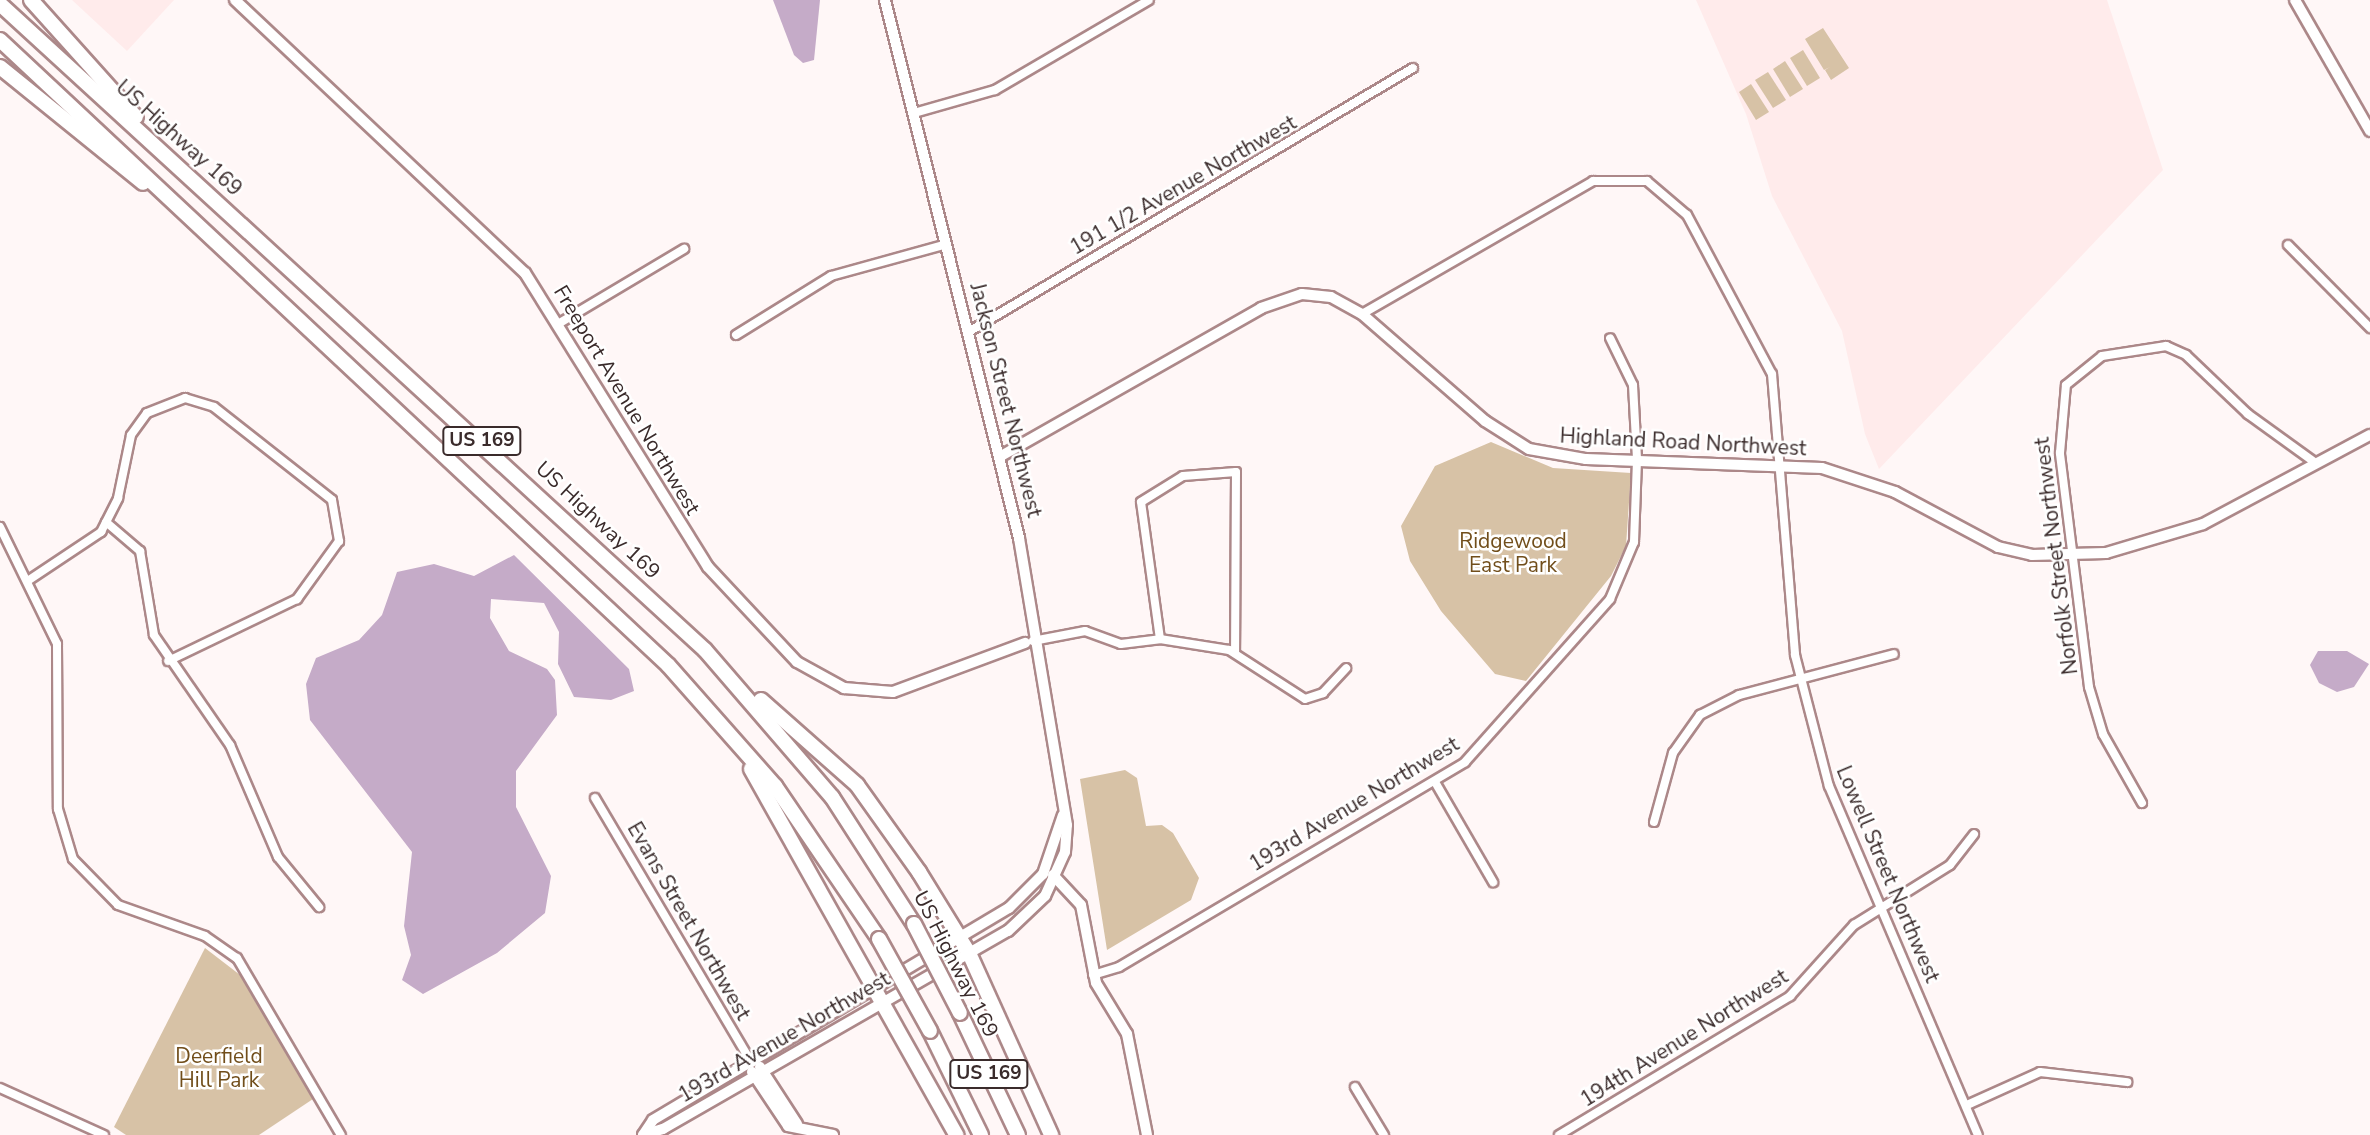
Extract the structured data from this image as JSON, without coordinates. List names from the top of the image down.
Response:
{
  "streets": {
    "highway": ["US Highway 169", "US 169"],
    "street": [
      "191 1/2 Avenue Northwest",
      "Freeport Avenue Northwest",
      "Jackson Street Northwest",
      "Highland Road Northwest",
      "Norfolk Street Northwest",
      "193rd Avenue Northwest",
      "Lowell Street Northwest",
      "Evans Street Northwest",
      "194th Avenue Northwest"
    ]
  },
  "crossings": [
    ["191 1/2 Avenue Northwest", "Jackson Street Northwest"],
    ["Freeport Avenue Northwest", "Jackson Street Northwest"],
    ["Jackson Street Northwest", "Highland Road Northwest"],
    ["Jackson Street Northwest", "193rd Avenue Northwest"],
    ["Highland Road Northwest", "Norfolk Street Northwest"],
    ["Highland Road Northwest", "193rd Avenue Northwest"],
    ["Highland Road Northwest", "Lowell Street Northwest"],
    ["193rd Avenue Northwest", "Evans Street Northwest"],
    ["Lowell Street Northwest", "194th Avenue Northwest"]
  ],
  "parks": ["Ridgewood East Park", "Deerfield Hill Park"]
}
